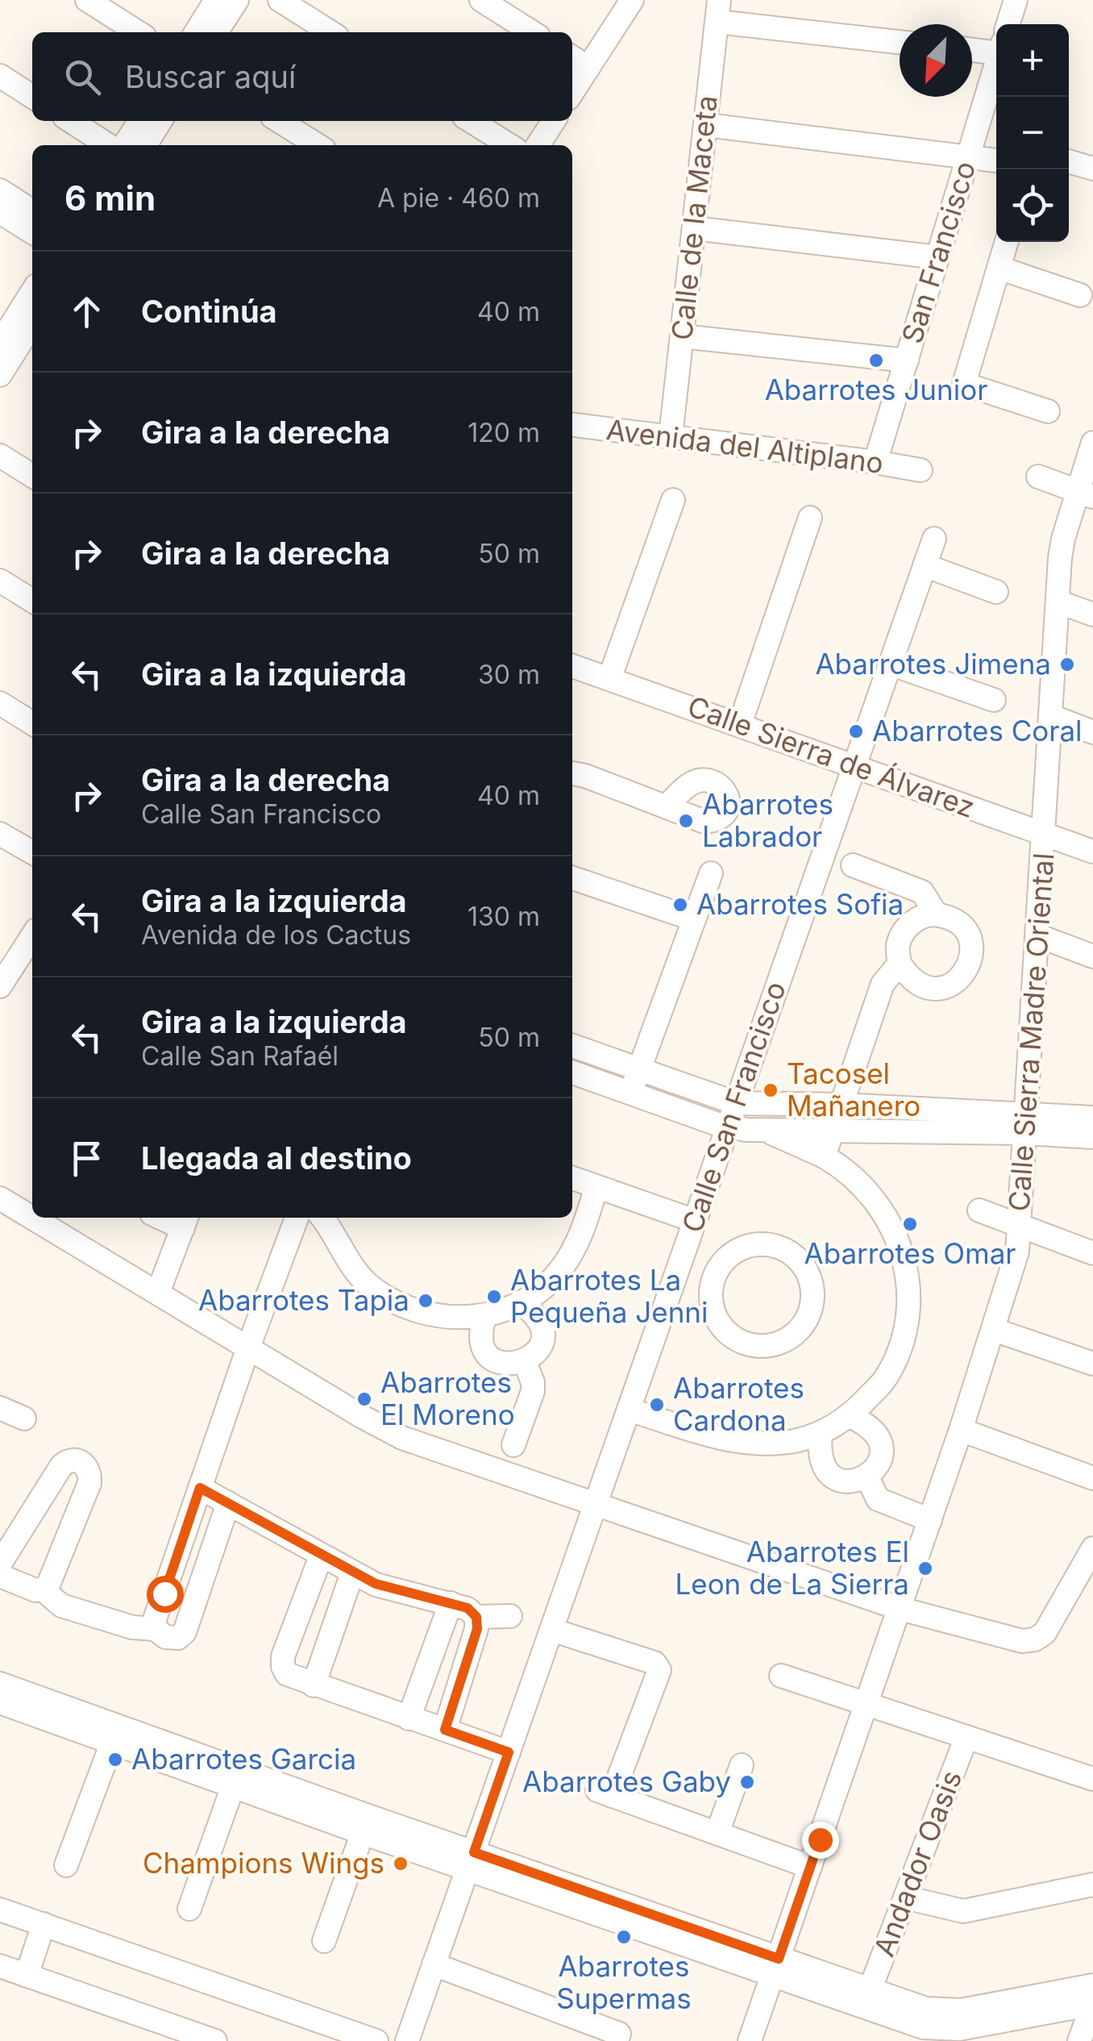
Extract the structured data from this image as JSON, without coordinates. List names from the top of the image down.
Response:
{
  "streets": {
    "street": [
      "Calle de la Maceta",
      "San Francisco",
      "Avenida del Altiplano",
      "Calle Sierra de Álvarez",
      "Calle Sierra Madre Oriental",
      "Calle San Francisco",
      "Andador Oasis"
    ]
  },
  "crossings": [
    ["Calle de la Maceta", "Avenida del Altiplano"],
    ["San Francisco", "Avenida del Altiplano"],
    ["Calle Sierra de Álvarez", "Calle Sierra Madre Oriental"],
    ["Calle Sierra de Álvarez", "Calle San Francisco"]
  ],
  "places": [
    "Abarrotes Junior",
    "Abarrotes Jimena",
    "Abarrotes Coral",
    "Abarrotes Labrador",
    "Abarrotes Sofia",
    "Tacosel Mañanero",
    "Abarrotes Omar",
    "Abarrotes La Pequeña Jenni",
    "Abarrotes Tapia",
    "Abarrotes El Moreno",
    "Abarrotes Cardona",
    "Abarrotes El Leon de La Sierra",
    "Abarrotes Garcia",
    "Abarrotes Gaby",
    "Champions Wings",
    "Abarrotes Supermas"
  ],
  "north": "bottom left",
  "page": {
    "map_buttons": ["+", "−"],
    "search": "Buscar aquí",
    "heading": ["6 min", "A pie · 460 m"],
    "list": [
      ["Continúa", "40 m"],
      ["Gira a la derecha", "120 m"],
      ["Gira a la derecha", "50 m"],
      ["Gira a la izquierda", "30 m"],
      ["Gira a la derecha", "Calle San Francisco", "40 m"],
      ["Gira a la izquierda", "Avenida de los Cactus", "130 m"],
      ["Gira a la izquierda", "Calle San Rafaél", "50 m"],
      "Llegada al destino"
    ]
  }
}
